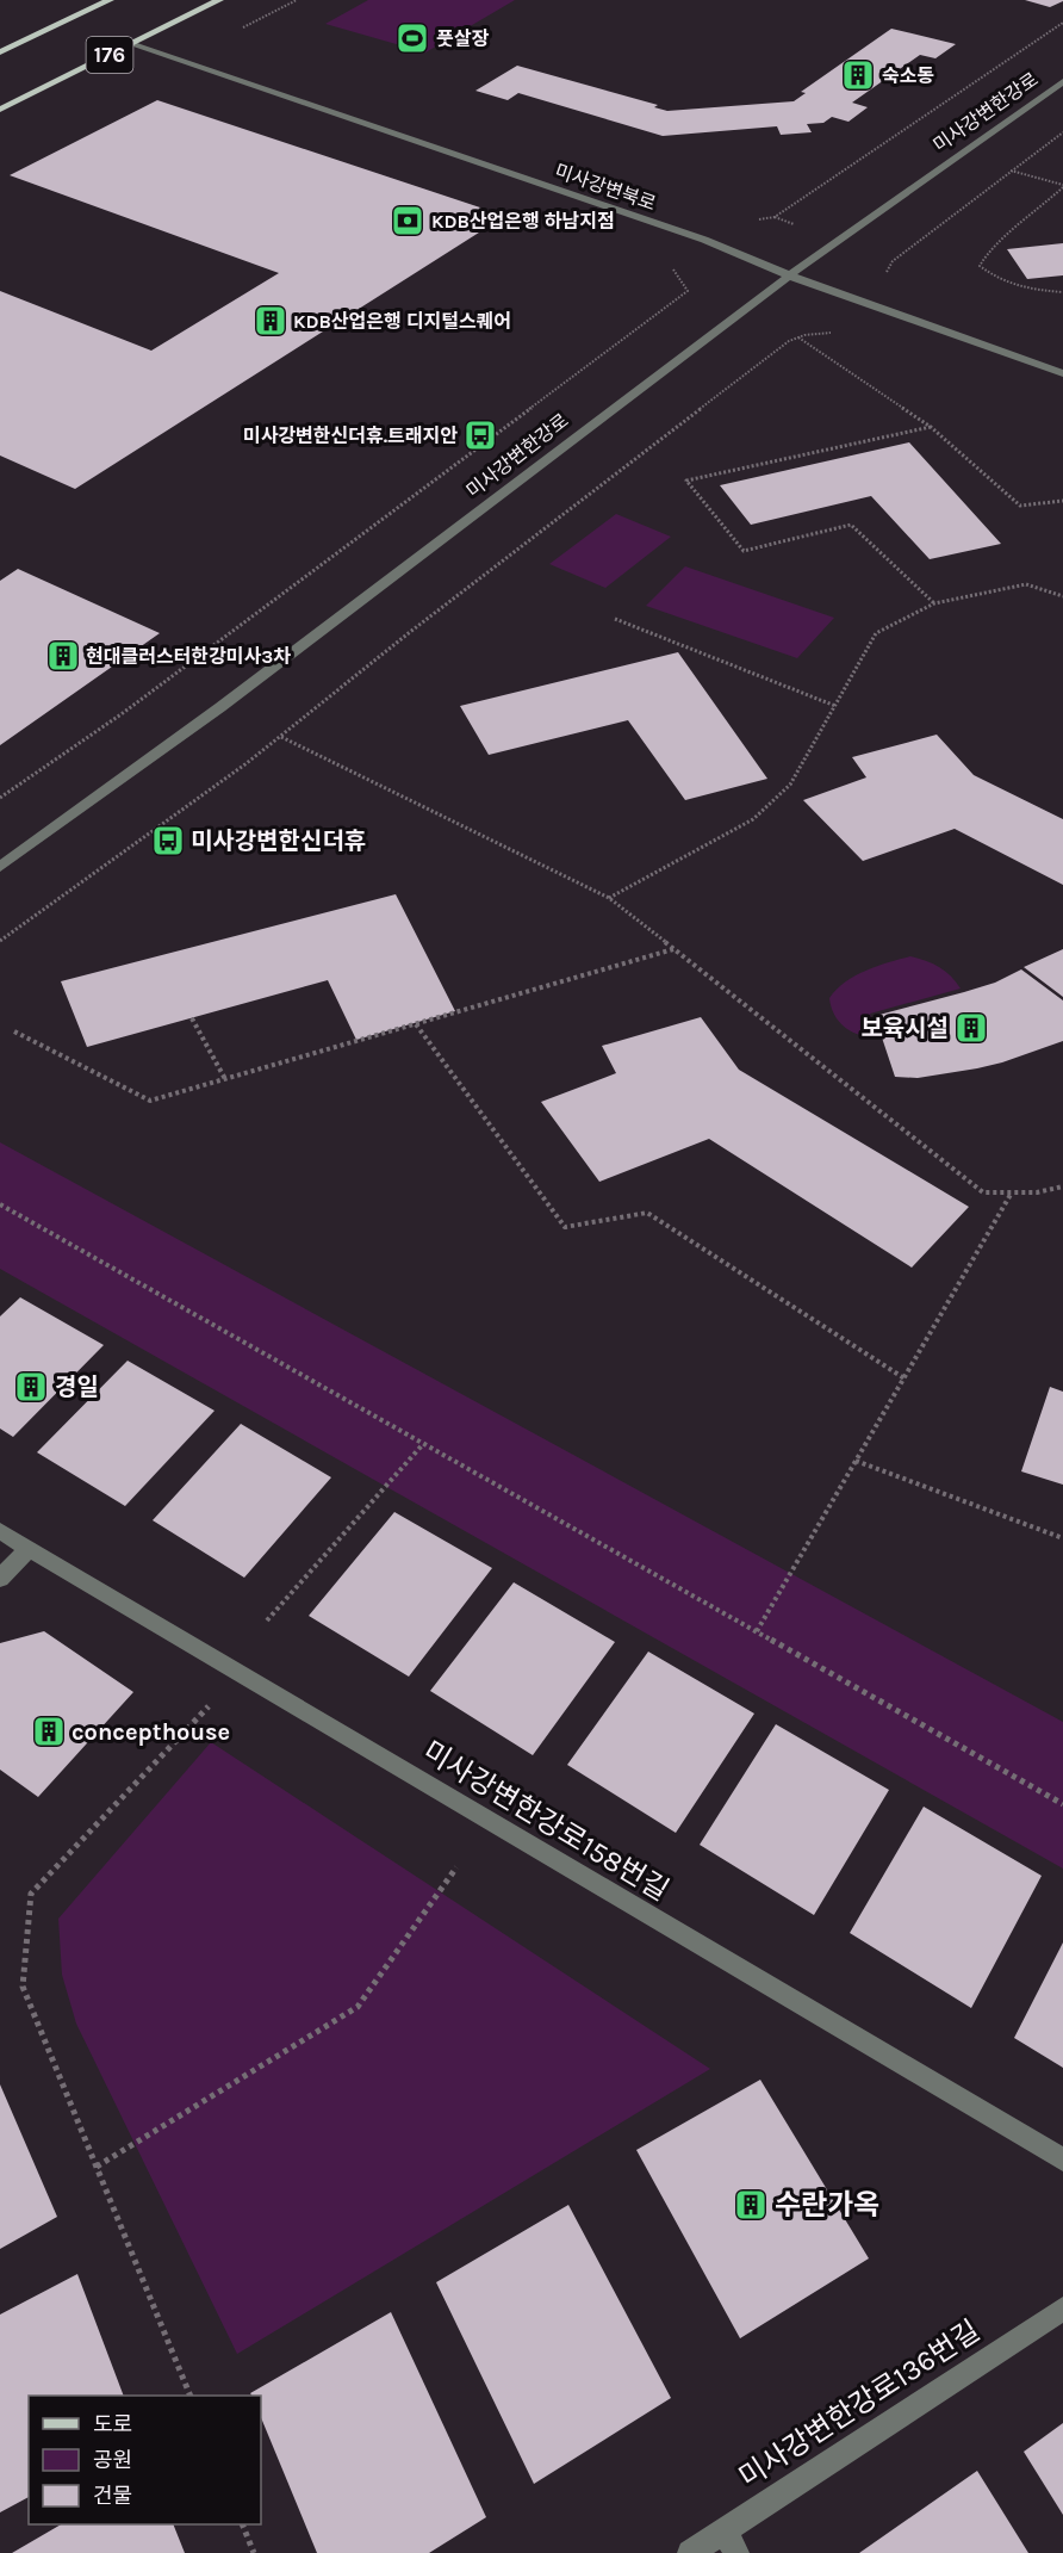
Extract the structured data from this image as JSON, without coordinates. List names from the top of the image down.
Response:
{
  "streets": {
    "main road": ["176"],
    "street": [
      "미사강변한강로",
      "미사강변북로",
      "미사강변한강로158번길",
      "미사강변한강로136번길"
    ]
  },
  "crossings": [
    ["176", "미사강변북로"],
    ["미사강변한강로", "미사강변북로"]
  ],
  "places": {
    "sports": ["풋살장"],
    "building": [
      "숙소동",
      "KDB산업은행 디지털스퀘어",
      "현대클러스터한강미사3차",
      "보육시설",
      "경일",
      "concepthouse",
      "수란가옥"
    ],
    "bank": ["KDB산업은행 하남지점"],
    "bus stop": ["미사강변한신더휴.트래지안", "미사강변한신더휴"]
  },
  "legend": ["도로", "공원", "건물"]
}
